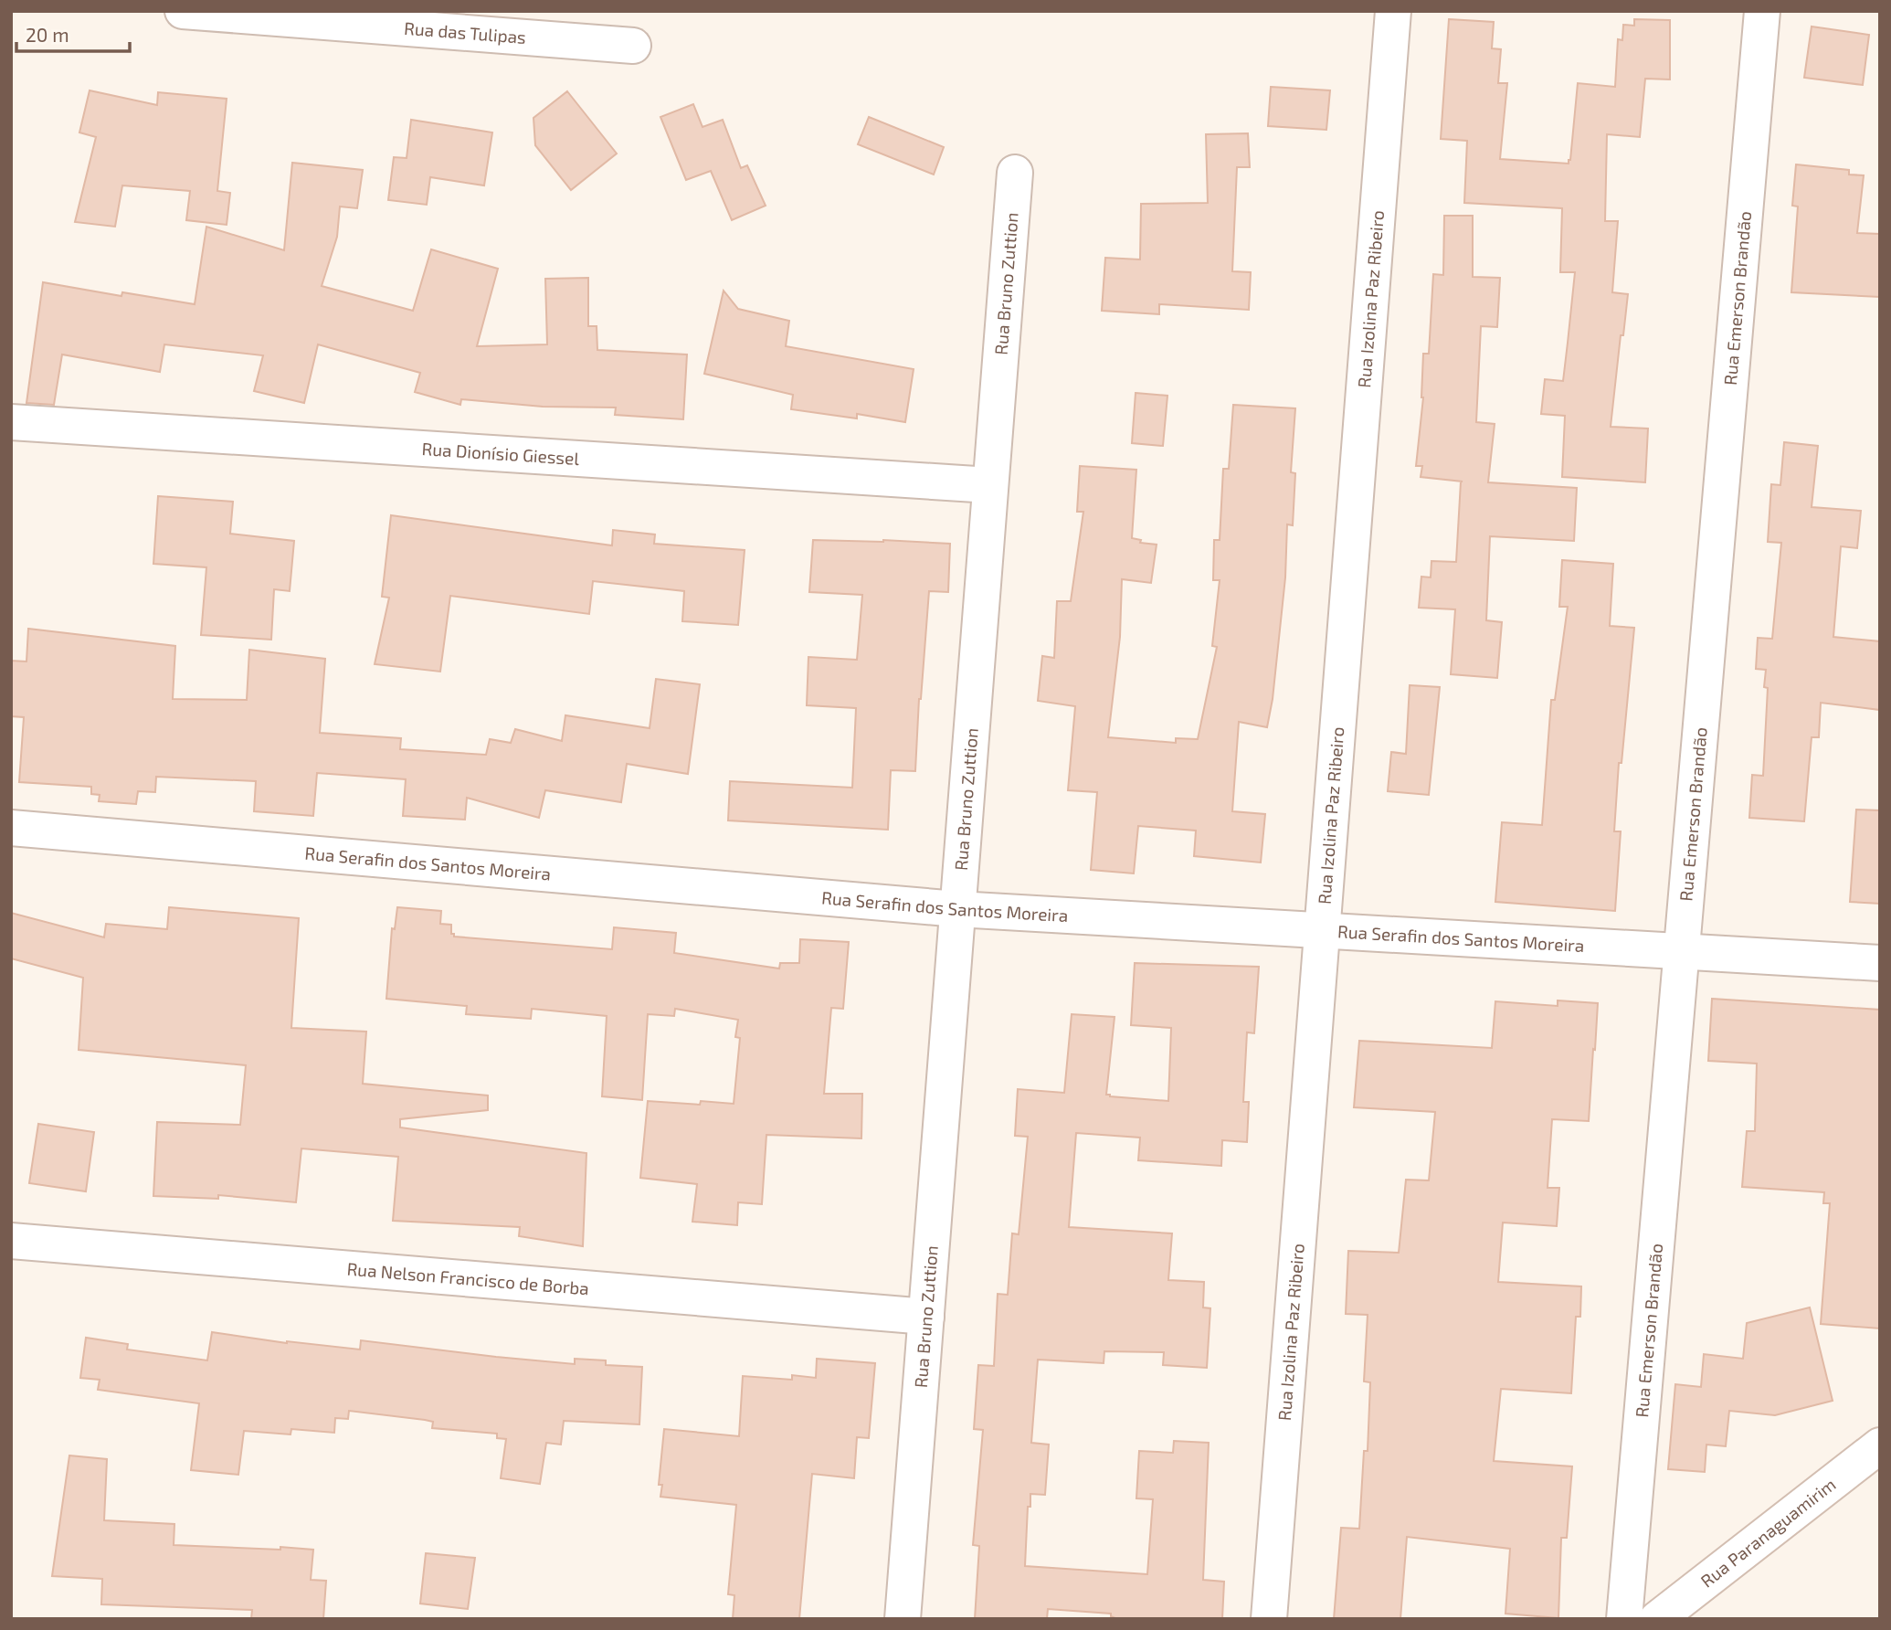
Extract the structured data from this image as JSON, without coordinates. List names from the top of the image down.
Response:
{
  "streets": {
    "street": [
      "Rua das Tulipas",
      "Rua Bruno Zuttion",
      "Rua Izolina Paz Ribeiro",
      "Rua Emerson Brandão",
      "Rua Dionísio Giessel",
      "Rua Serafin dos Santos Moreira",
      "Rua Nelson Francisco de Borba",
      "Rua Paranaguamirim"
    ]
  },
  "crossings": [
    ["Rua Bruno Zuttion", "Rua Dionísio Giessel"],
    ["Rua Bruno Zuttion", "Rua Serafin dos Santos Moreira"],
    ["Rua Bruno Zuttion", "Rua Nelson Francisco de Borba"],
    ["Rua Izolina Paz Ribeiro", "Rua Serafin dos Santos Moreira"],
    ["Rua Emerson Brandão", "Rua Serafin dos Santos Moreira"]
  ],
  "scale_bar": "20 m"
}
